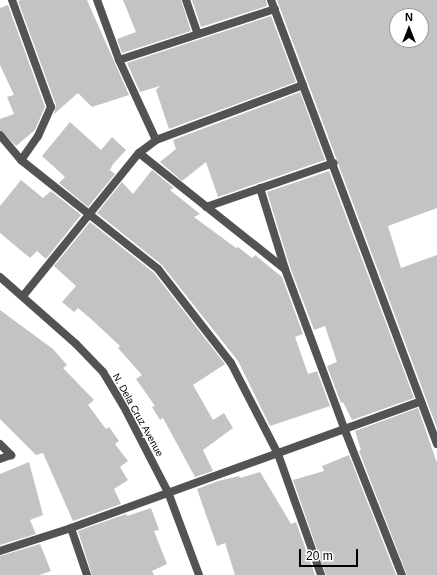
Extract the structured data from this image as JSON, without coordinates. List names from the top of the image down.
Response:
{
  "streets": {
    "street": ["N. Dela Cruz Avenue"]
  },
  "scale_bar": "20 m",
  "north": "top"
}
